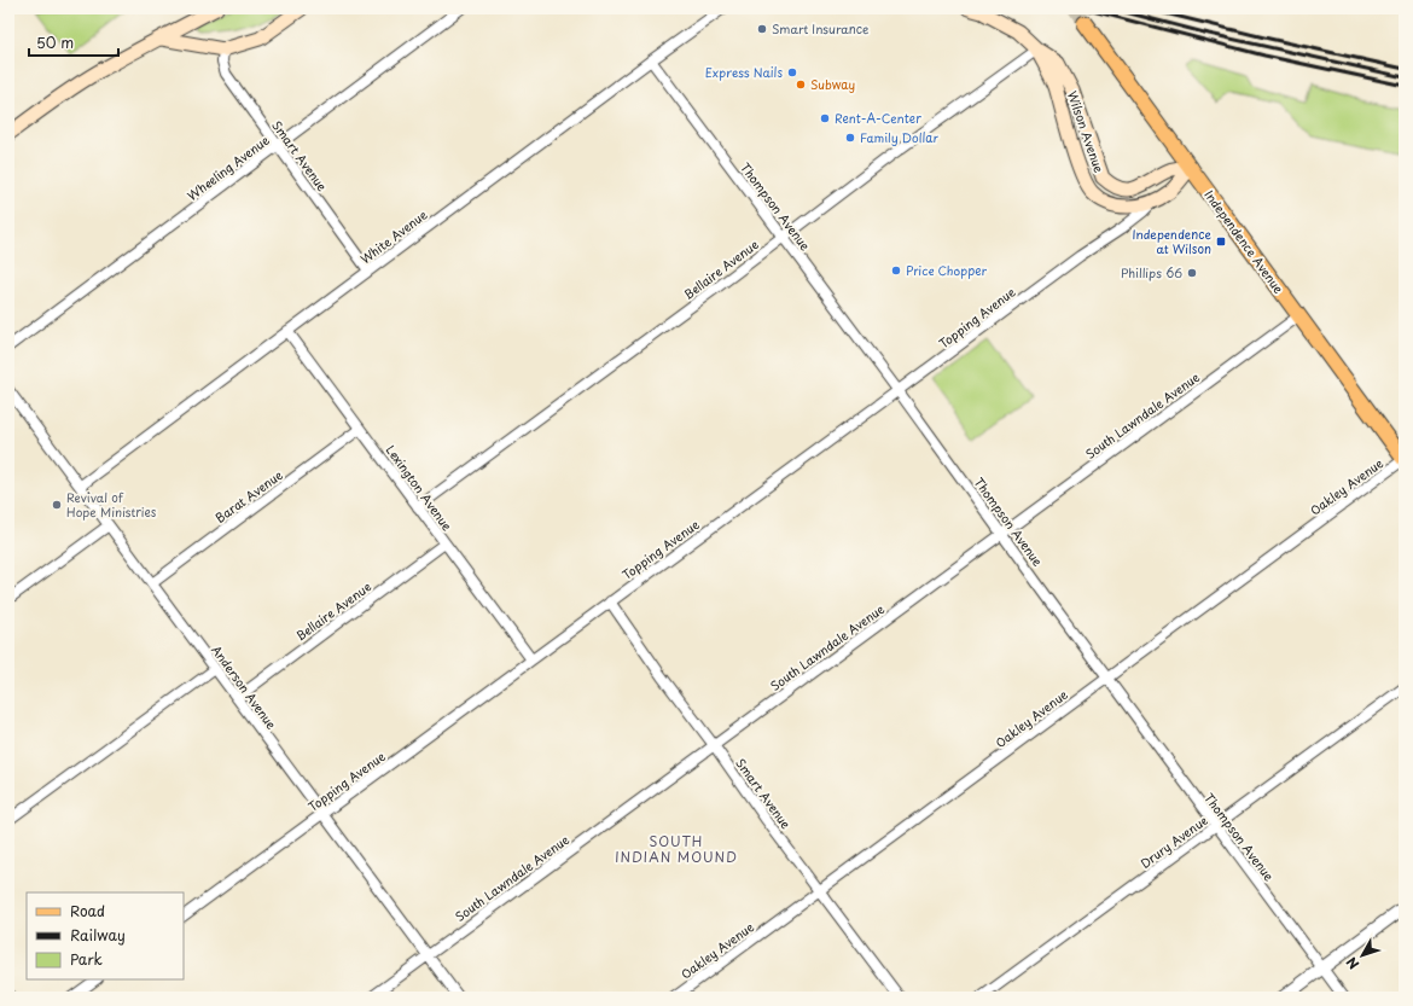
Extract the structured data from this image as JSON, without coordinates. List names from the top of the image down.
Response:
{
  "streets": {
    "main road": ["Wilson Avenue", "Independence Avenue"],
    "street": [
      "Smart Avenue",
      "Wheeling Avenue",
      "Thompson Avenue",
      "White Avenue",
      "Bellaire Avenue",
      "Topping Avenue",
      "South Lawndale Avenue",
      "Oakley Avenue",
      "Lexington Avenue",
      "Barat Avenue",
      "Anderson Avenue",
      "Drury Avenue"
    ]
  },
  "crossings": [
    ["Wilson Avenue", "Independence Avenue"],
    ["Wilson Avenue", "Bellaire Avenue"],
    ["Wilson Avenue", "Topping Avenue"],
    ["Smart Avenue", "Wheeling Avenue"],
    ["Smart Avenue", "White Avenue"],
    ["Smart Avenue", "Topping Avenue"],
    ["Smart Avenue", "South Lawndale Avenue"],
    ["Smart Avenue", "Oakley Avenue"],
    ["Thompson Avenue", "White Avenue"],
    ["Thompson Avenue", "Bellaire Avenue"],
    ["Thompson Avenue", "Topping Avenue"],
    ["Thompson Avenue", "South Lawndale Avenue"],
    ["Thompson Avenue", "Oakley Avenue"],
    ["Thompson Avenue", "Drury Avenue"],
    ["White Avenue", "Lexington Avenue"],
    ["White Avenue", "Anderson Avenue"],
    ["Independence Avenue", "South Lawndale Avenue"],
    ["Independence Avenue", "Oakley Avenue"],
    ["Bellaire Avenue", "Lexington Avenue"],
    ["Bellaire Avenue", "Anderson Avenue"],
    ["Topping Avenue", "Lexington Avenue"],
    ["Topping Avenue", "Anderson Avenue"],
    ["South Lawndale Avenue", "Anderson Avenue"],
    ["Lexington Avenue", "Barat Avenue"],
    ["Barat Avenue", "Anderson Avenue"]
  ],
  "districts": ["SOUTH INDIAN MOUND"],
  "places": {
    "other": [
      "Smart Insurance",
      "Express Nails",
      "Subway",
      "Rent-A-Center",
      "Family Dollar",
      "Price Chopper",
      "Phillips 66",
      "Revival of Hope Ministries"
    ],
    "transit": ["Independence at Wilson"]
  },
  "legend": ["Road", "Railway", "Park"],
  "scale_bar": "50 m",
  "north": "bottom left"
}
